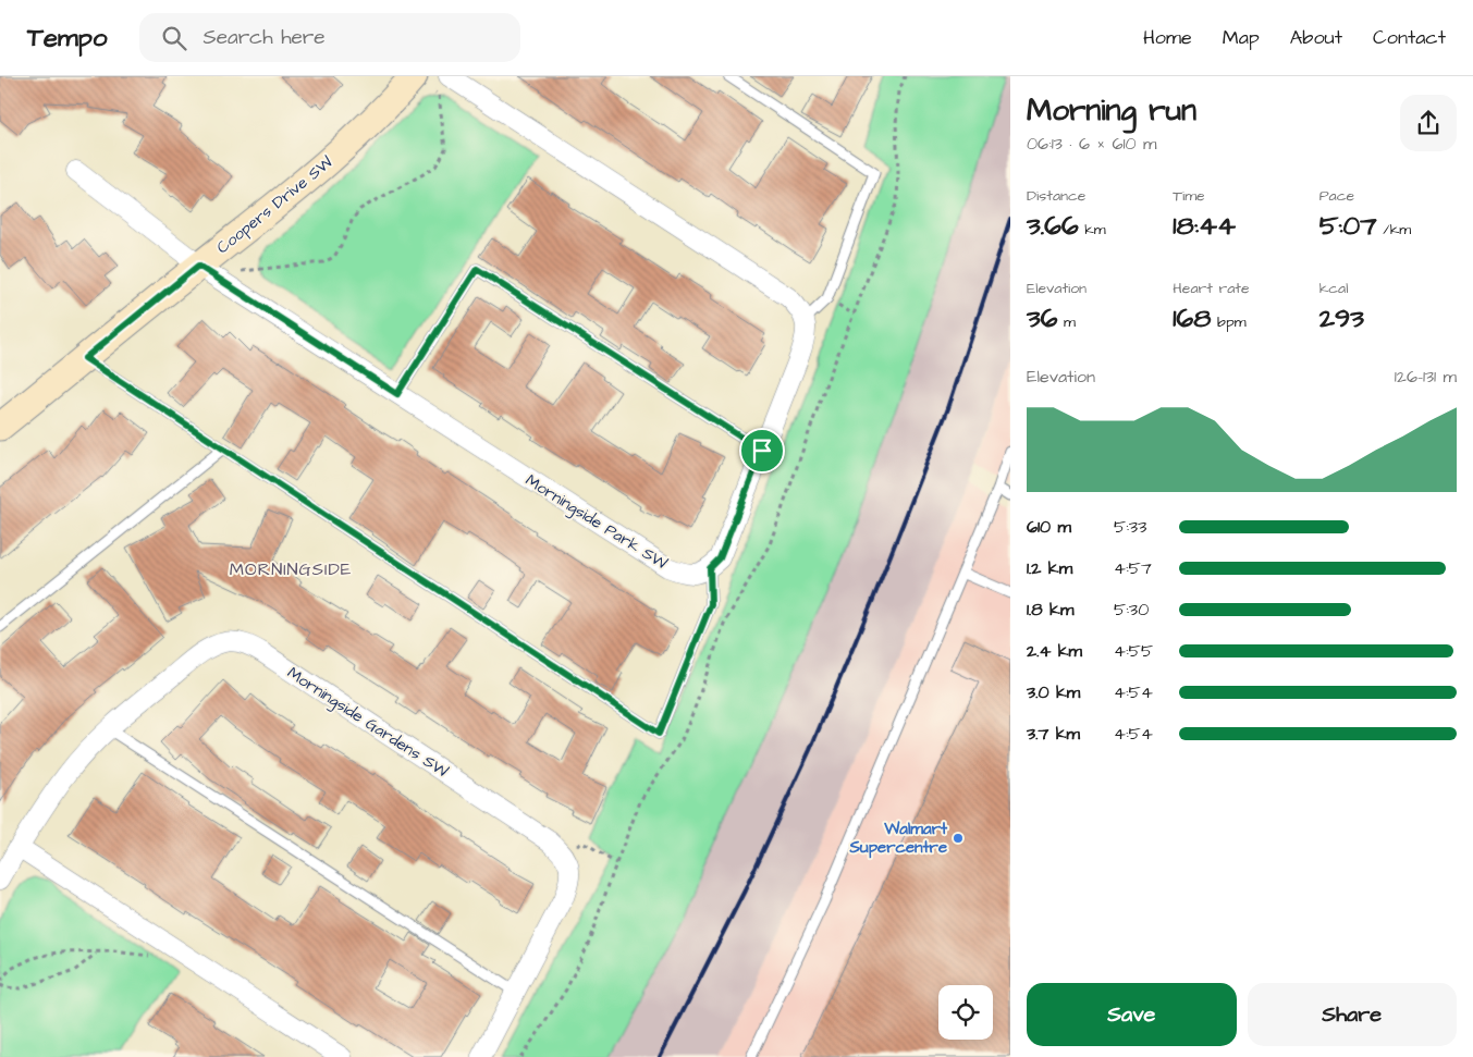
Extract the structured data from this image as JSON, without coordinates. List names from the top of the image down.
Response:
{
  "streets": {
    "street": ["Coopers Drive SW", "Morningside Park SW", "Morningside Gardens SW"]
  },
  "crossings": [
    ["Coopers Drive SW", "Morningside Park SW"]
  ],
  "districts": ["MORNINGSIDE"],
  "places": ["Walmart Supercentre"],
  "page": {
    "header": "Tempo",
    "search": "Search here",
    "nav": [
      "Home",
      "Map",
      "About",
      "Contact"
    ],
    "heading": ["Morning run", "06:13 · 6 × 610 m"],
    "stats": [
      ["Distance", "3.66 km"],
      ["Time", "18:44"],
      ["Pace", "5:07 /km"],
      ["Elevation", "36 m"],
      ["Heart rate", "168 bpm"],
      ["kcal", "293"]
    ],
    "chart": ["Elevation", "126–131 m"],
    "list": [
      {
        "name": "610 m",
        "note": "5:33"
      },
      {
        "name": "1.2 km",
        "note": "4:57"
      },
      {
        "name": "1.8 km",
        "note": "5:30"
      },
      {
        "name": "2.4 km",
        "note": "4:55"
      },
      {
        "name": "3.0 km",
        "note": "4:54"
      },
      {
        "name": "3.7 km",
        "note": "4:54"
      }
    ],
    "buttons": ["Save", "Share"]
  }
}
